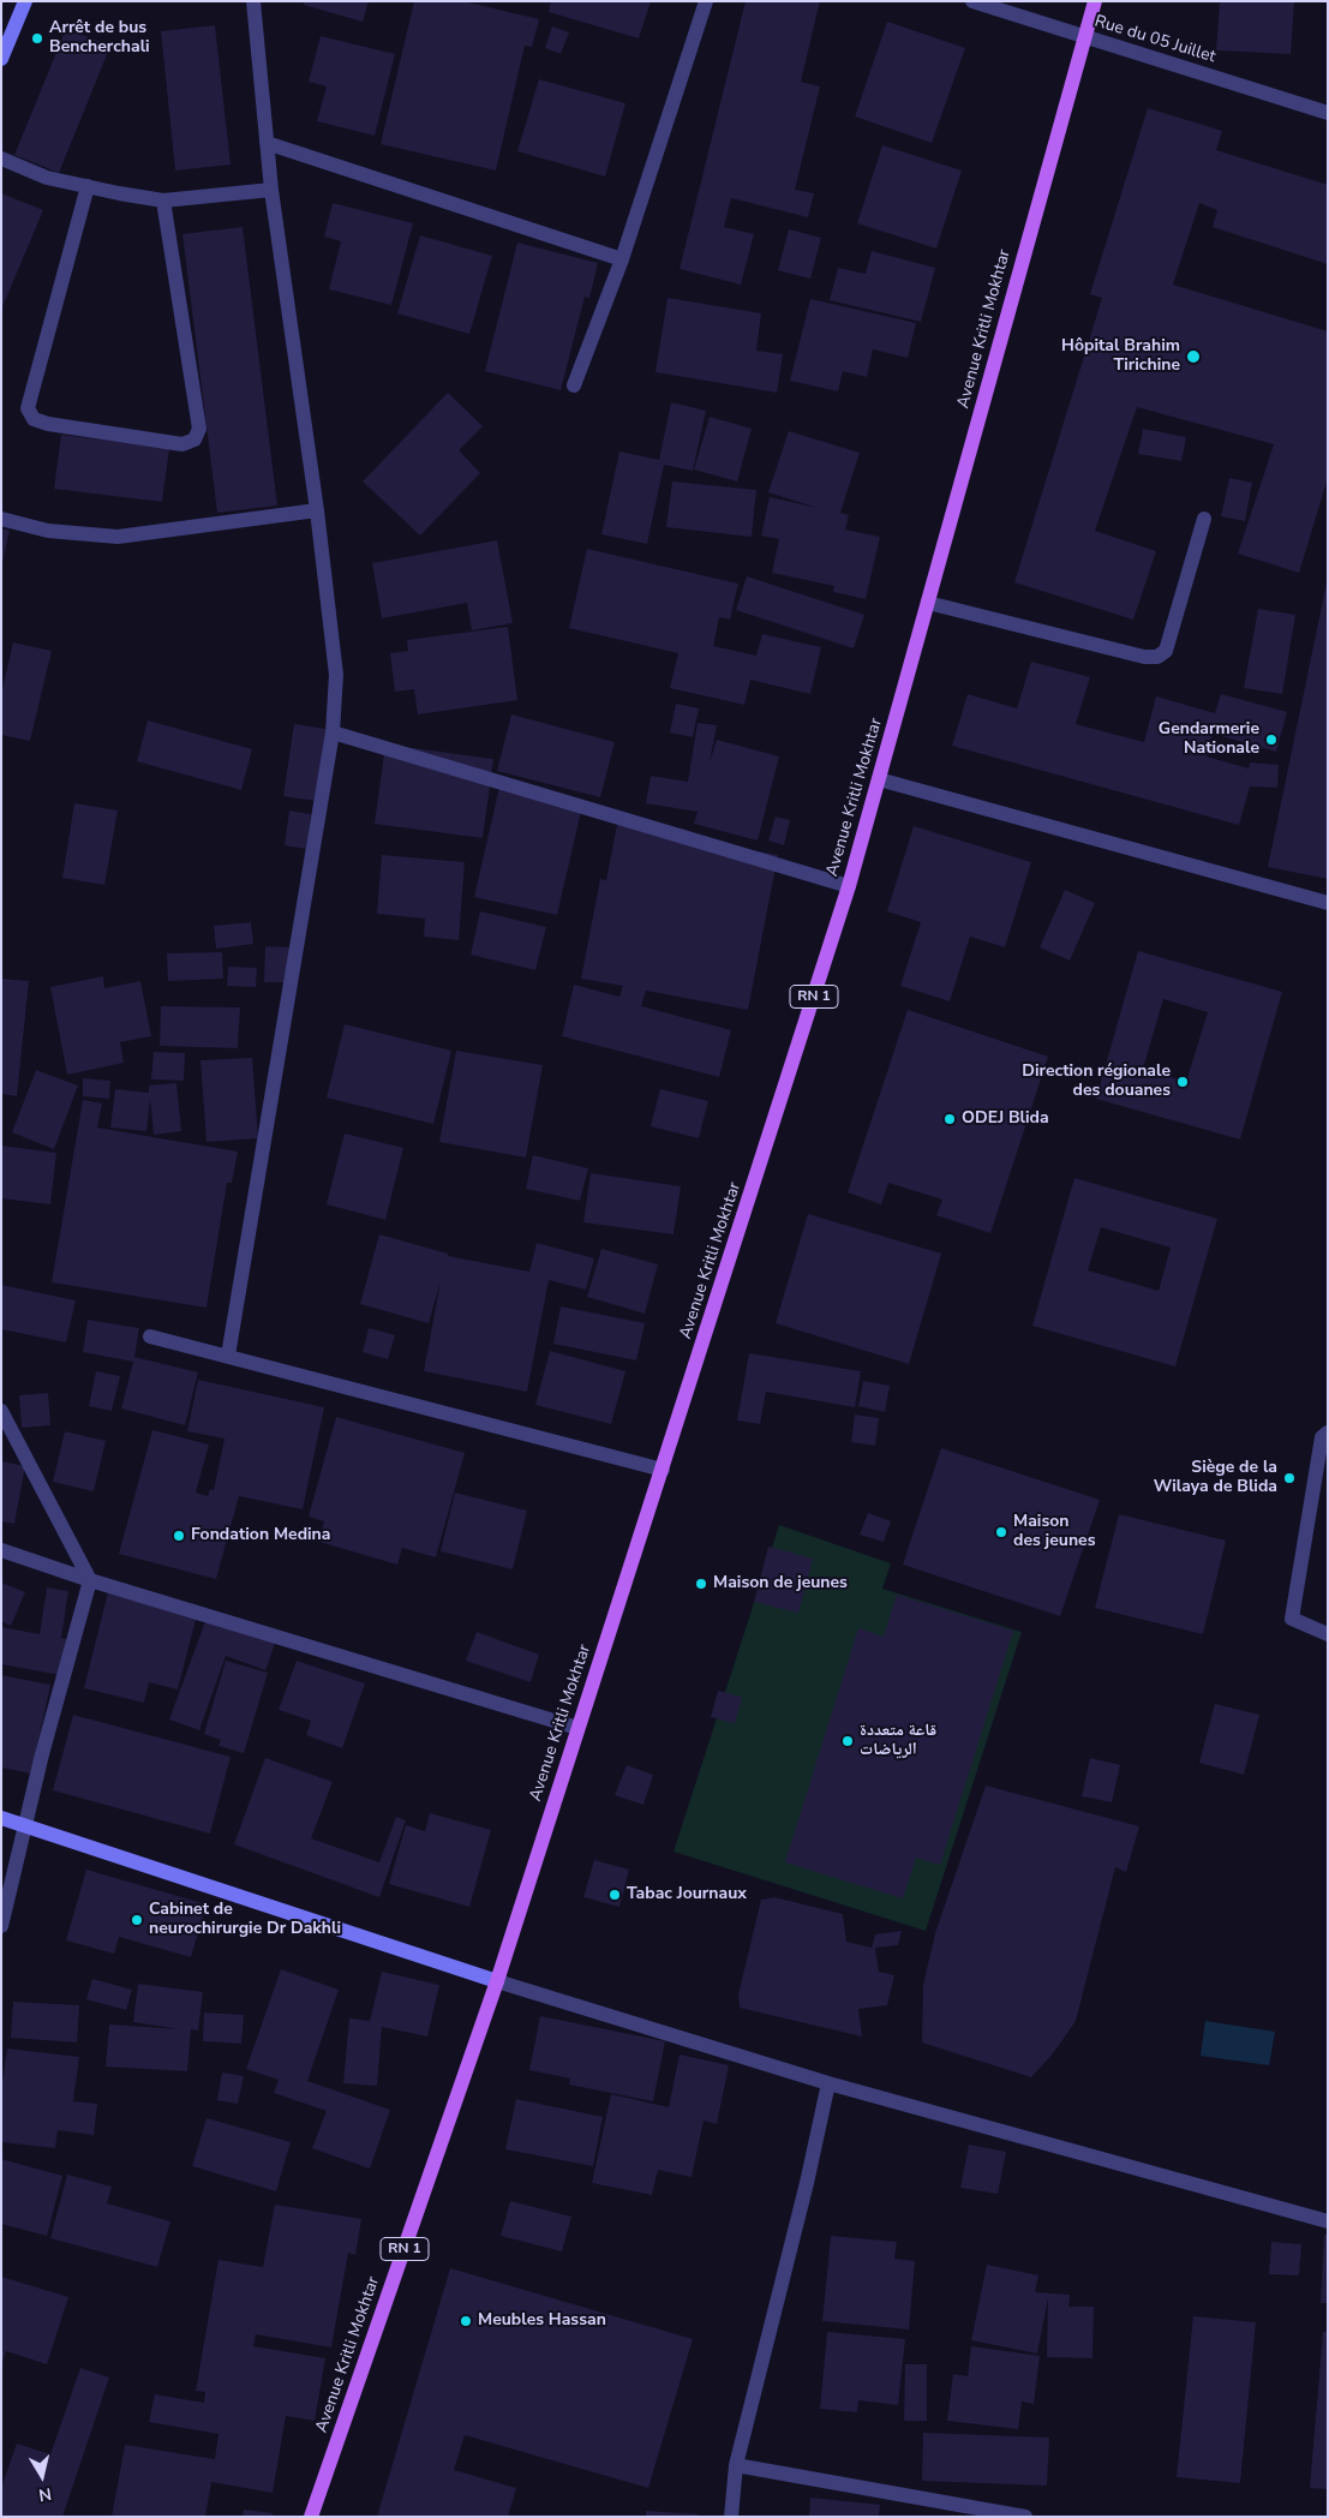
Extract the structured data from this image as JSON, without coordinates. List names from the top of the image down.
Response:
{
  "streets": {
    "main road": ["Avenue Kritli Mokhtar", "RN 1"],
    "street": ["Rue du 05 Juillet"]
  },
  "crossings": [
    ["Rue du 05 Juillet", "Avenue Kritli Mokhtar"]
  ],
  "places": [
    "Arrêt de bus Bencherchali",
    "Hôpital Brahim Tirichine",
    "Gendarmerie Nationale",
    "Direction régionale des douanes",
    "ODEJ Blida",
    "Siège de la Wilaya de Blida",
    "Maison des jeunes",
    "Fondation Medina",
    "Maison de jeunes",
    "قاعة متعددة الرياضات",
    "Tabac Journaux",
    "Cabinet de neurochirurgie Dr Dakhli",
    "Meubles Hassan"
  ],
  "north": "bottom"
}
